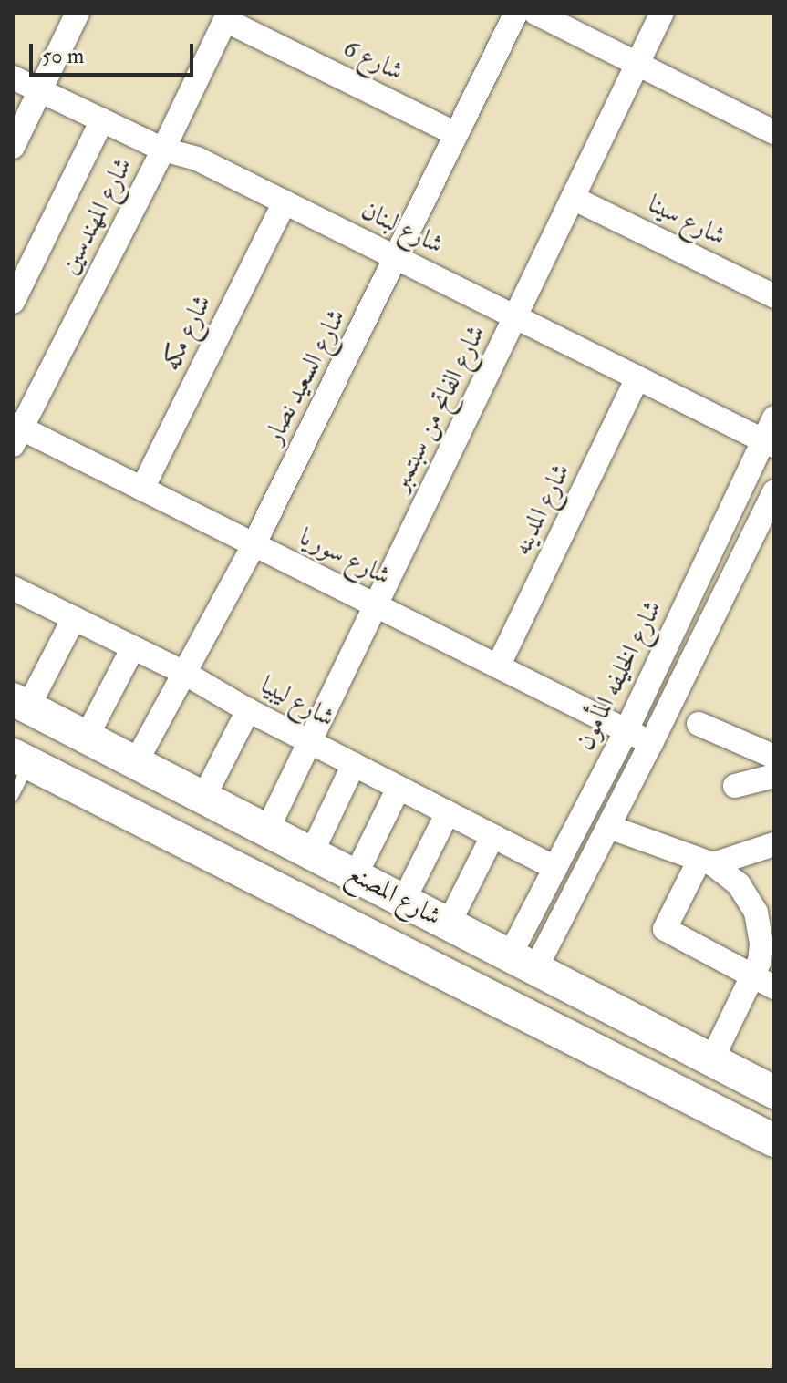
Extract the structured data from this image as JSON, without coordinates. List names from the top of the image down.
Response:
{
  "streets": {
    "main road": ["شارع المصنع"],
    "street": [
      "شارع 6",
      "شارع المهندسين",
      "شارع سينا",
      "شارع لبنان",
      "شارع مكه",
      "شارع السعيد نصار",
      "شارع الفاتح من سبتمبر",
      "شارع المدينه",
      "شارع سوريا",
      "شارع الخليفه المأمون",
      "شارع ليبيا"
    ]
  },
  "crossings": [
    ["شارع 6", "شارع المهندسين"],
    ["شارع 6", "شارع السعيد نصار"],
    ["شارع المهندسين", "شارع لبنان"],
    ["شارع المهندسين", "شارع سوريا"],
    ["شارع سينا", "شارع الفاتح من سبتمبر"],
    ["شارع لبنان", "شارع مكه"],
    ["شارع لبنان", "شارع السعيد نصار"],
    ["شارع لبنان", "شارع الفاتح من سبتمبر"],
    ["شارع لبنان", "شارع المدينه"],
    ["شارع لبنان", "شارع الخليفه المأمون"],
    ["شارع مكه", "شارع سوريا"],
    ["شارع السعيد نصار", "شارع سوريا"],
    ["شارع السعيد نصار", "شارع ليبيا"],
    ["شارع السعيد نصار", "شارع المصنع"],
    ["شارع الفاتح من سبتمبر", "شارع سوريا"],
    ["شارع الفاتح من سبتمبر", "شارع ليبيا"],
    ["شارع الفاتح من سبتمبر", "شارع المصنع"],
    ["شارع المدينه", "شارع سوريا"],
    ["شارع سوريا", "شارع الخليفه المأمون"],
    ["شارع الخليفه المأمون", "شارع ليبيا"],
    ["شارع الخليفه المأمون", "شارع المصنع"]
  ],
  "scale_bar": "50 m"
}
